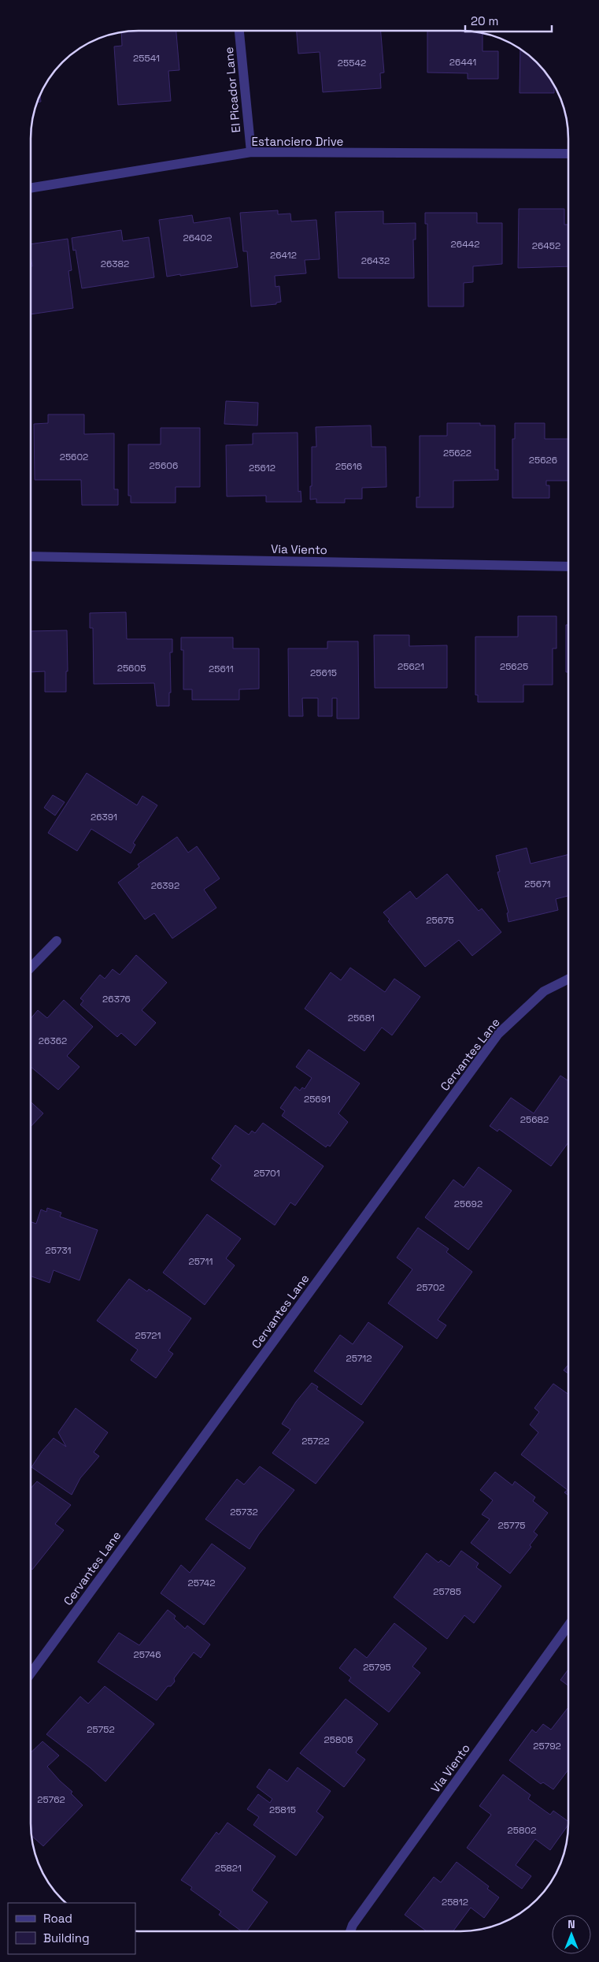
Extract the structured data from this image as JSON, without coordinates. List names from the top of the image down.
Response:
{
  "streets": {
    "street": [
      "El Picador Lane",
      "Estanciero Drive",
      "Via Viento",
      "Cervantes Lane"
    ]
  },
  "crossings": [
    ["El Picador Lane", "Estanciero Drive"]
  ],
  "house_numbers": [
    "25541",
    "26441",
    "25542",
    "26402",
    "26442",
    "26452",
    "26412",
    "26432",
    "26382",
    "25622",
    "25602",
    "25626",
    "25606",
    "25616",
    "25612",
    "25621",
    "25625",
    "25605",
    "25611",
    "25615",
    "26391",
    "25671",
    "26392",
    "25675",
    "26376",
    "25681",
    "26362",
    "25691",
    "25682",
    "25701",
    "25692",
    "25731",
    "25711",
    "25702",
    "25721",
    "25712",
    "25722",
    "25732",
    "25775",
    "25742",
    "25785",
    "25746",
    "25795",
    "25752",
    "25805",
    "25792",
    "25762",
    "25815",
    "25802",
    "25821",
    "25812"
  ],
  "legend": ["Road", "Building"],
  "scale_bar": "20 m",
  "north": "top"
}
